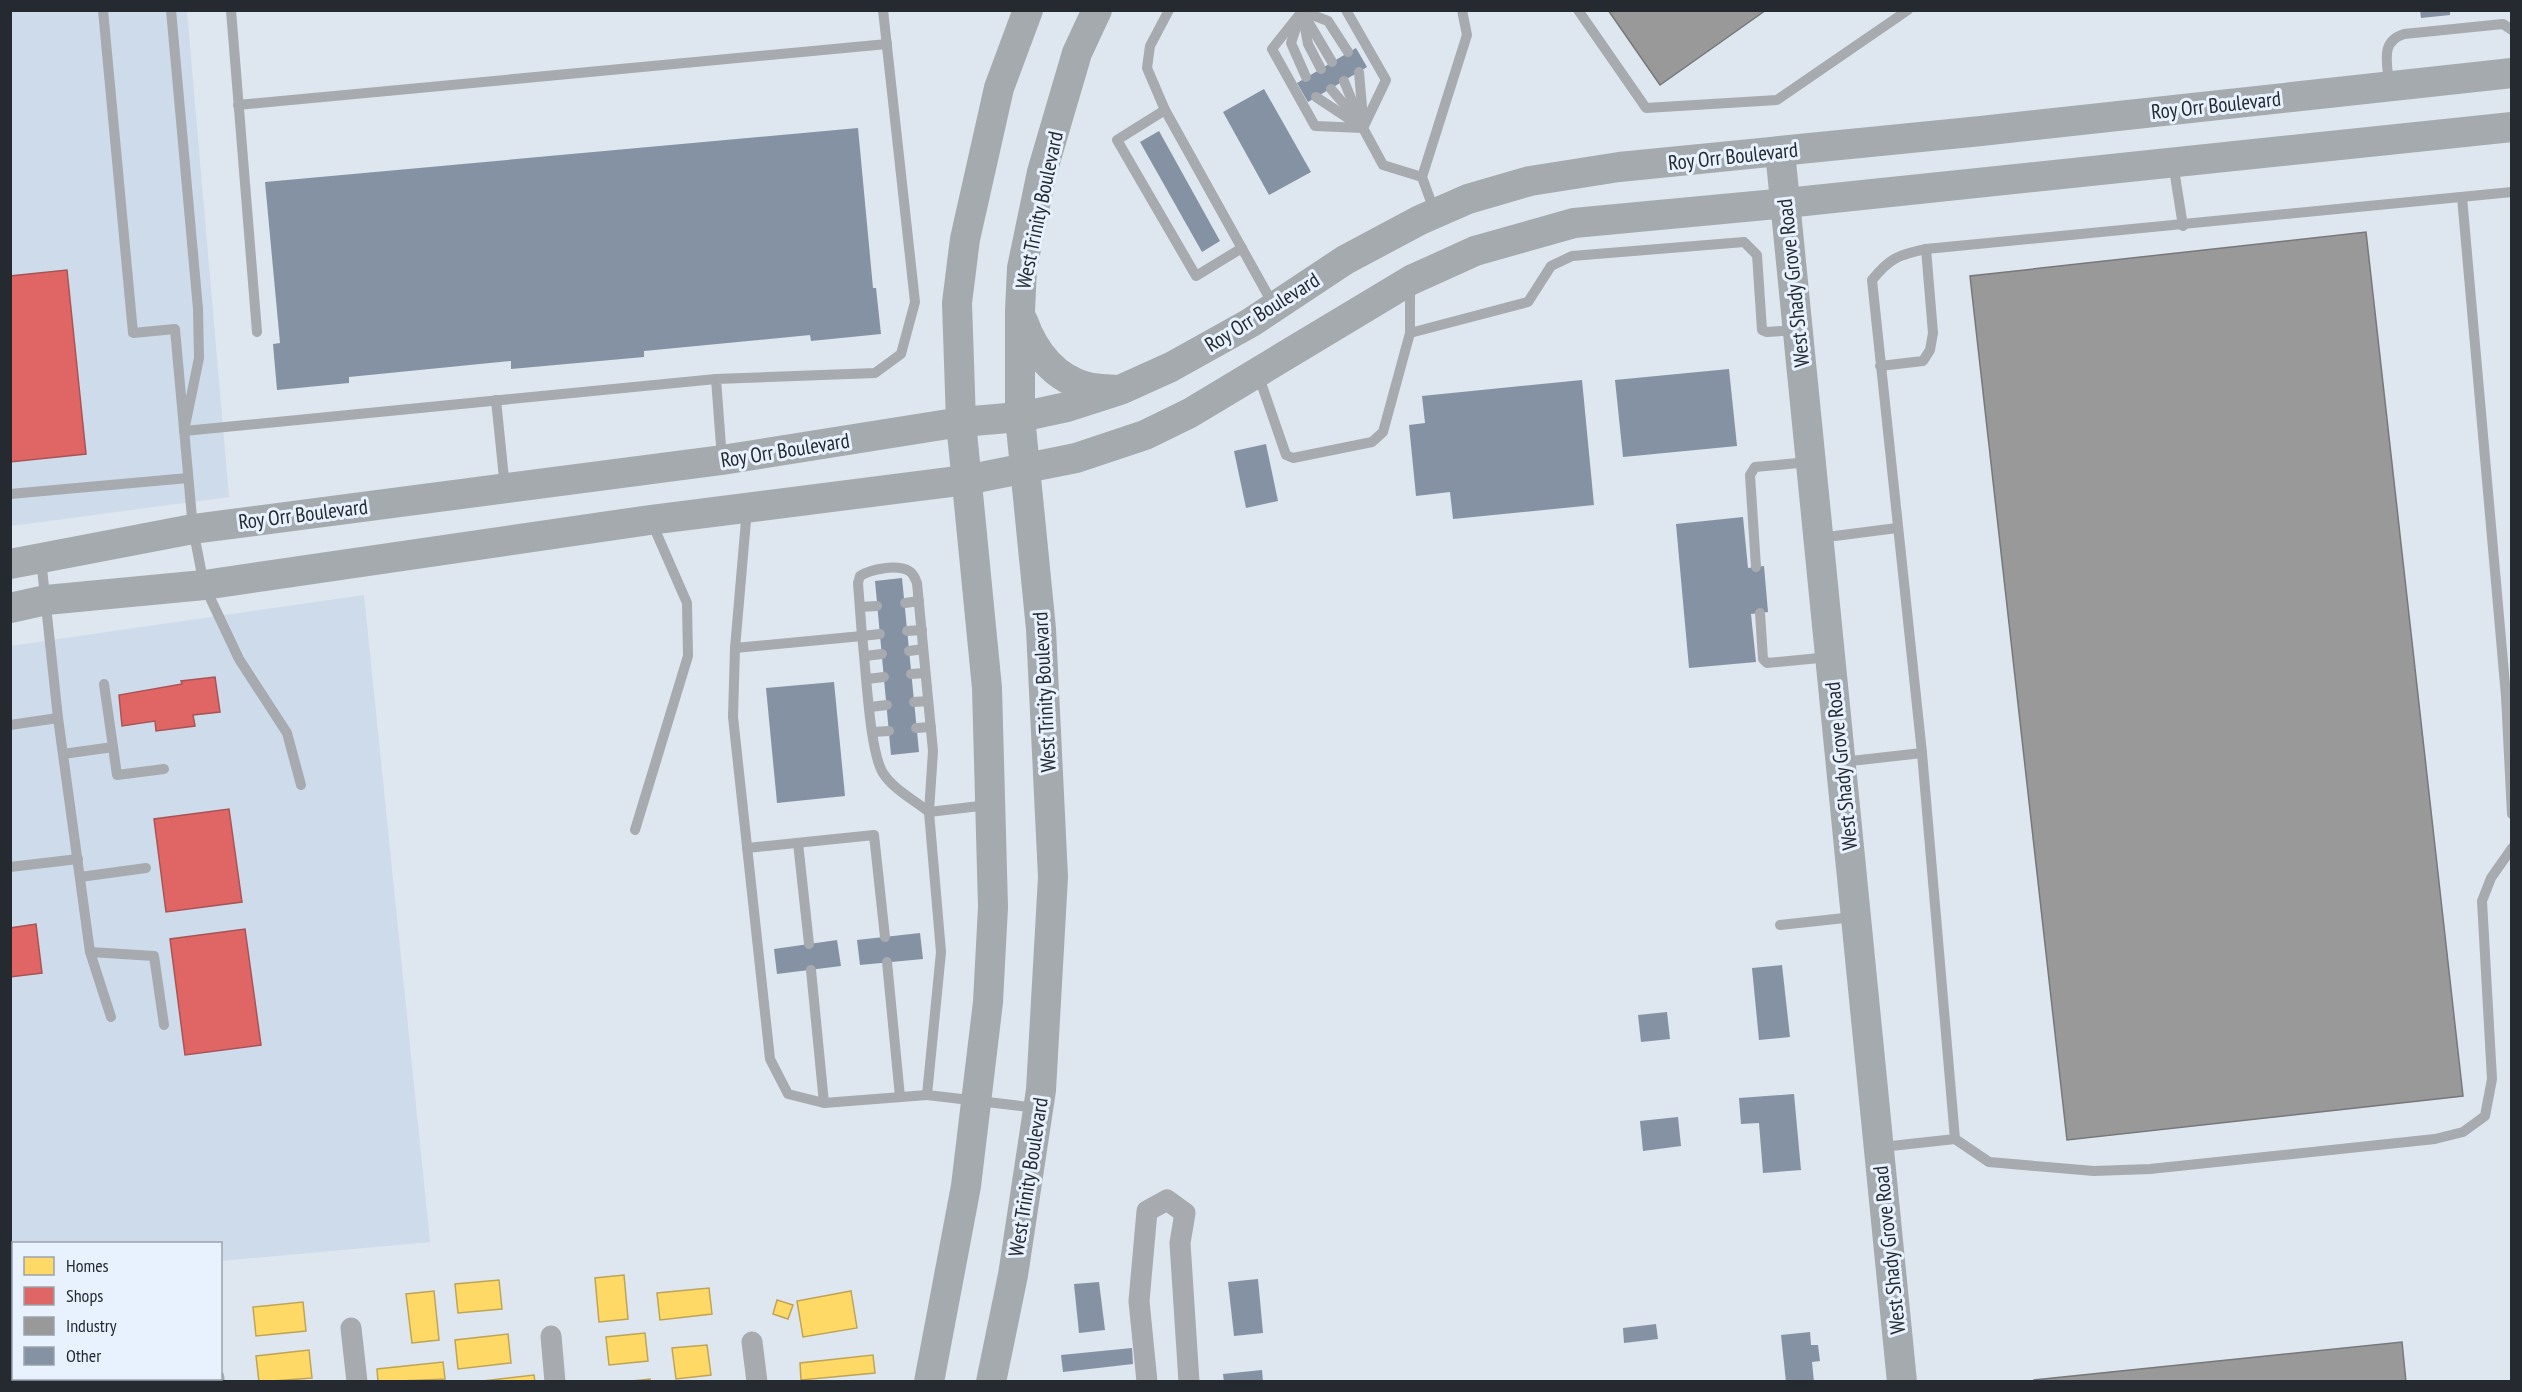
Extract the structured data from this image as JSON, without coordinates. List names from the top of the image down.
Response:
{
  "streets": {
    "main road": ["Roy Orr Boulevard", "West Trinity Boulevard", "West Shady Grove Road"]
  },
  "crossings": [
    ["Roy Orr Boulevard", "West Trinity Boulevard"],
    ["Roy Orr Boulevard", "West Shady Grove Road"]
  ],
  "legend": [
    "Homes",
    "Shops",
    "Industry",
    "Other"
  ]
}
